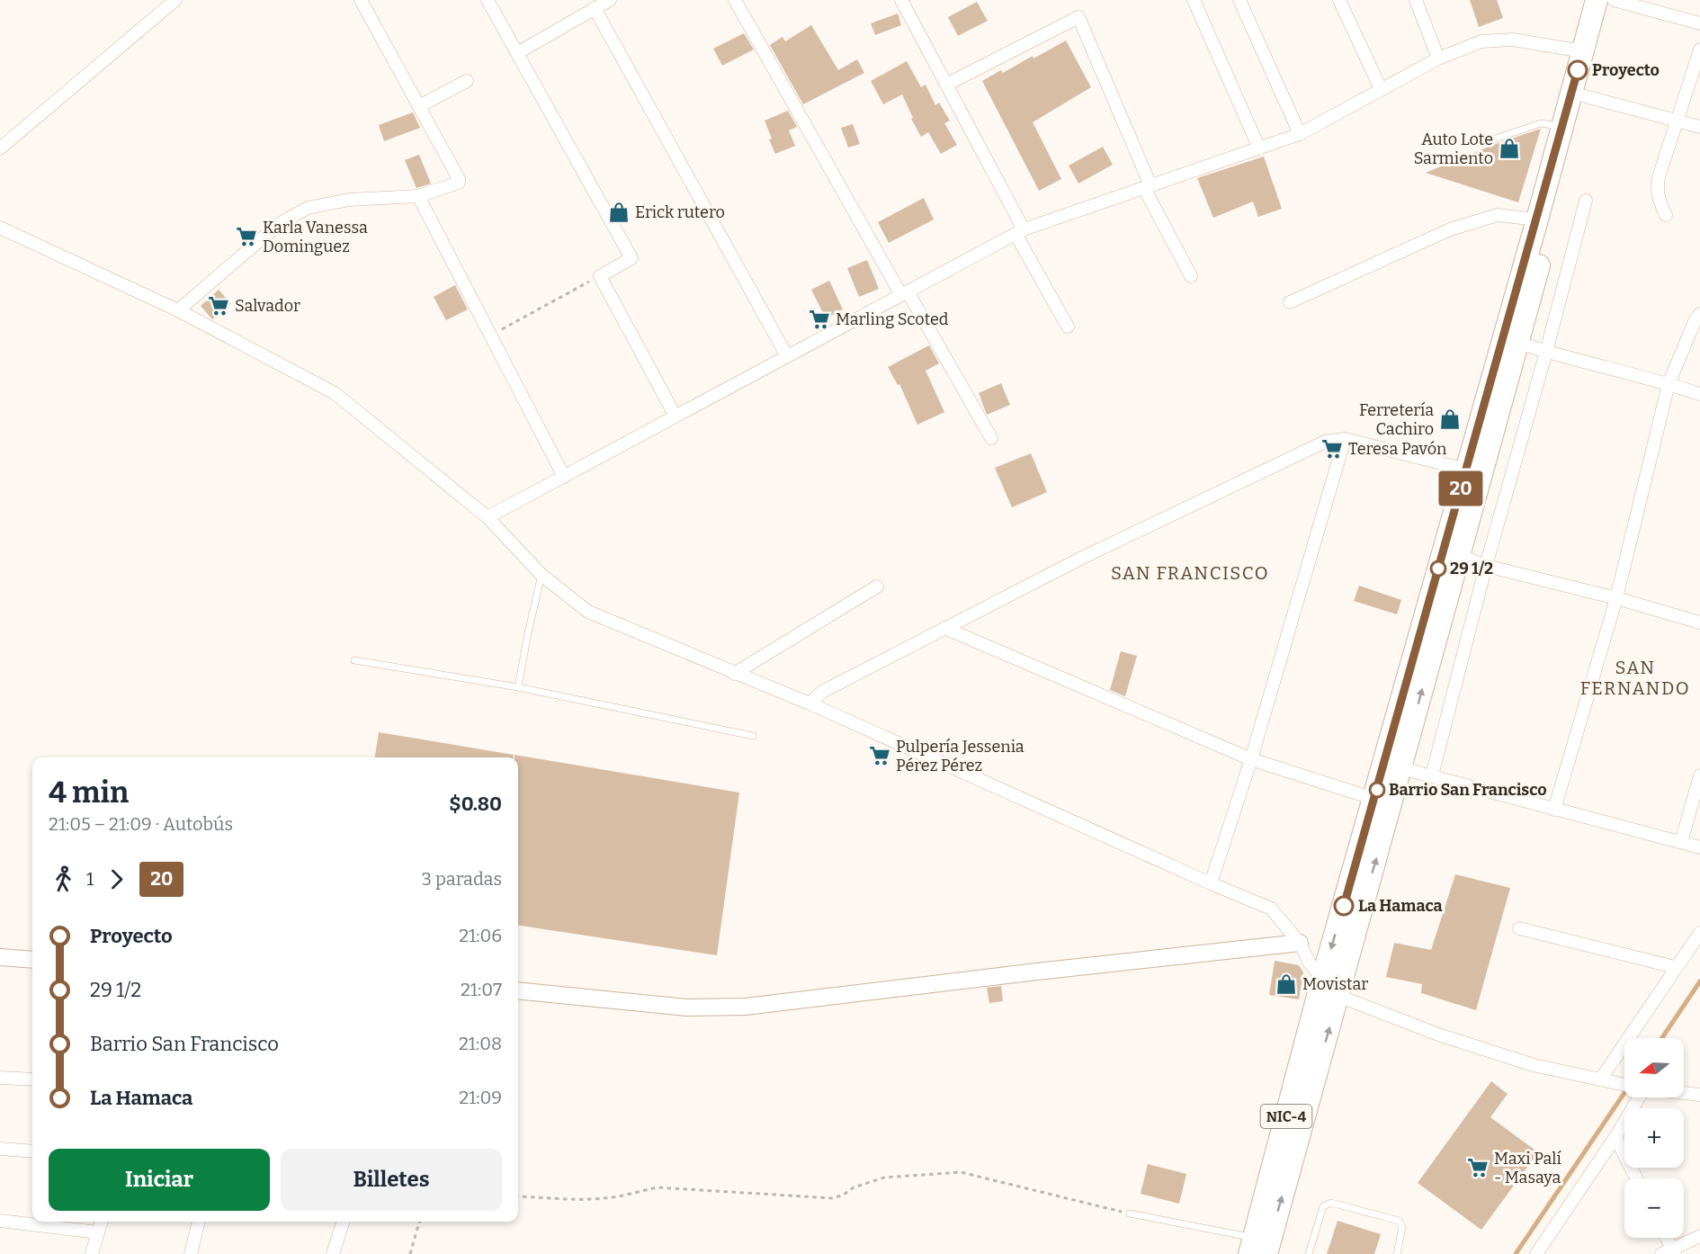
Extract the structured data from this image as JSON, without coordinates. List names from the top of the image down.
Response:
{
  "streets": {
    "highway": ["NIC-4"]
  },
  "districts": ["SAN FRANCISCO", "SAN FERNANDO"],
  "places": {
    "other": [
      "Proyecto",
      "29 1/2",
      "Barrio San Francisco",
      "La Hamaca"
    ],
    "shop": [
      "Auto Lote Sarmiento",
      "Erick rutero",
      "Ferretería Cachiro",
      "Movistar"
    ],
    "supermarket": [
      "Karla Vanessa Dominguez",
      "Salvador",
      "Marling Scoted",
      "Teresa Pavón",
      "Pulpería Jessenia Pérez Pérez",
      "Maxi Palí - Masaya"
    ]
  },
  "lines": ["bus line 20"],
  "north": "left",
  "page": {
    "on_map": "20",
    "heading": ["4 min", "21:05 – 21:09 · Autobús", "$0.80"],
    "legs": ["1", "20", "3 paradas"],
    "list": [
      {
        "name": "Proyecto",
        "value": "21:06"
      },
      {
        "name": "29 1/2",
        "value": "21:07"
      },
      {
        "name": "Barrio San Francisco",
        "value": "21:08"
      },
      {
        "name": "La Hamaca",
        "value": "21:09"
      }
    ],
    "map_buttons": ["+", "−"],
    "buttons": ["Iniciar", "Billetes"]
  }
}
